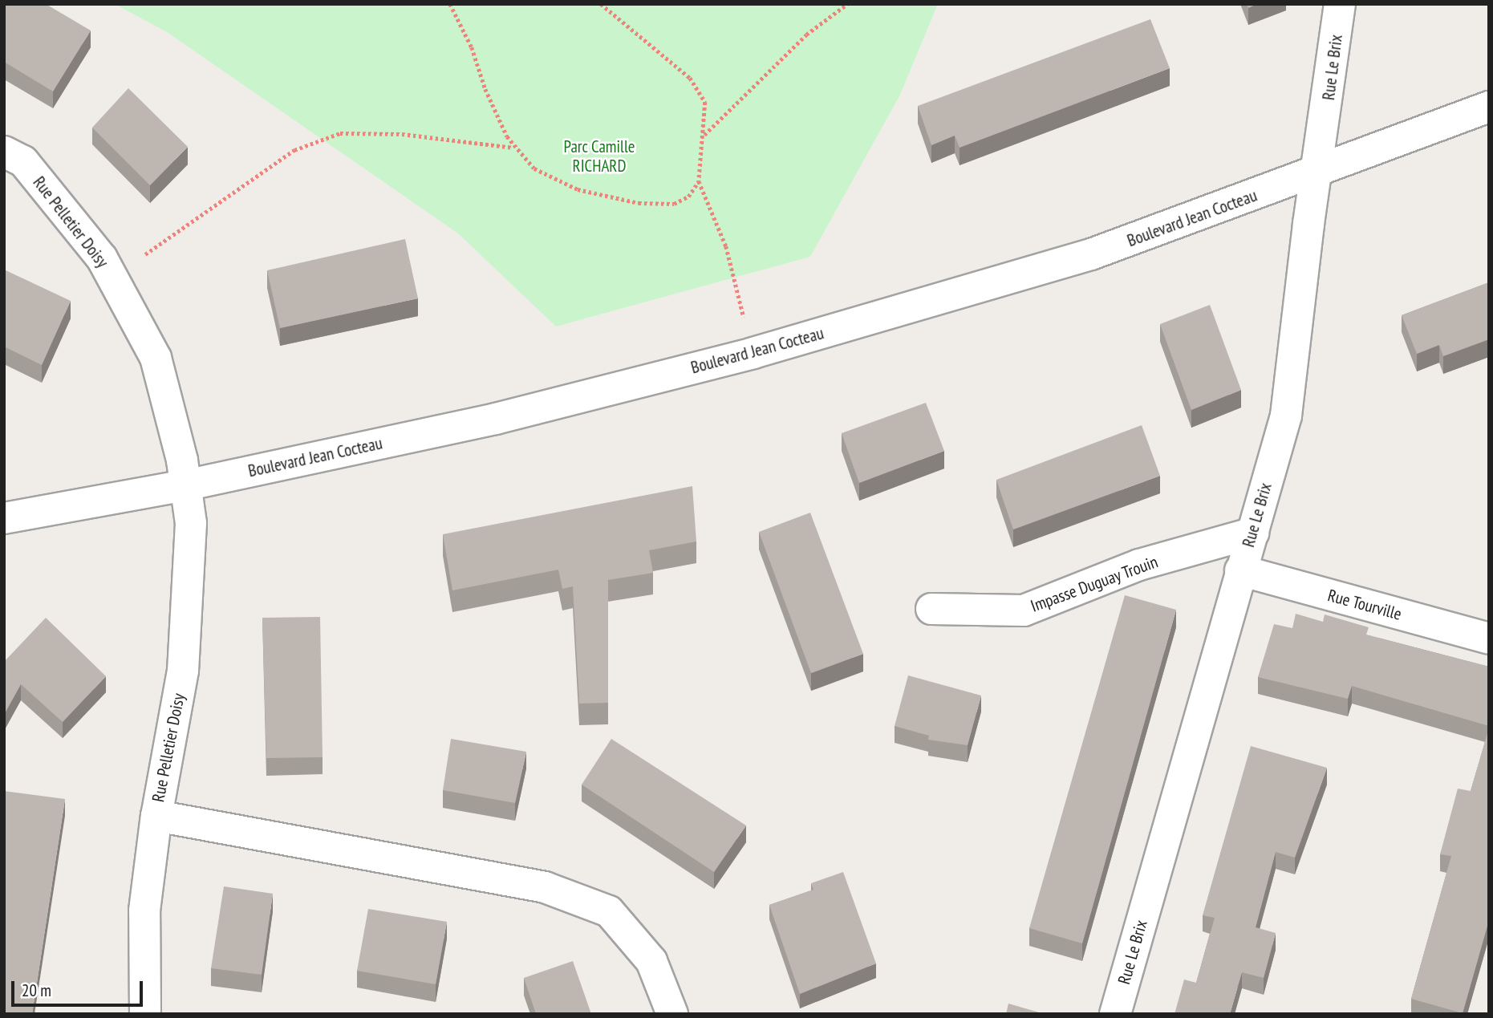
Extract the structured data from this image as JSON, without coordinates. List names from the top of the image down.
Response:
{
  "streets": {
    "street": [
      "Rue Le Brix",
      "Boulevard Jean Cocteau",
      "Rue Pelletier Doisy",
      "Impasse Duguay Trouin",
      "Rue Tourville"
    ]
  },
  "crossings": [
    ["Rue Le Brix", "Boulevard Jean Cocteau"],
    ["Rue Le Brix", "Impasse Duguay Trouin"],
    ["Rue Le Brix", "Rue Tourville"],
    ["Boulevard Jean Cocteau", "Rue Pelletier Doisy"]
  ],
  "parks": ["Parc Camille RICHARD"],
  "scale_bar": "20 m"
}
